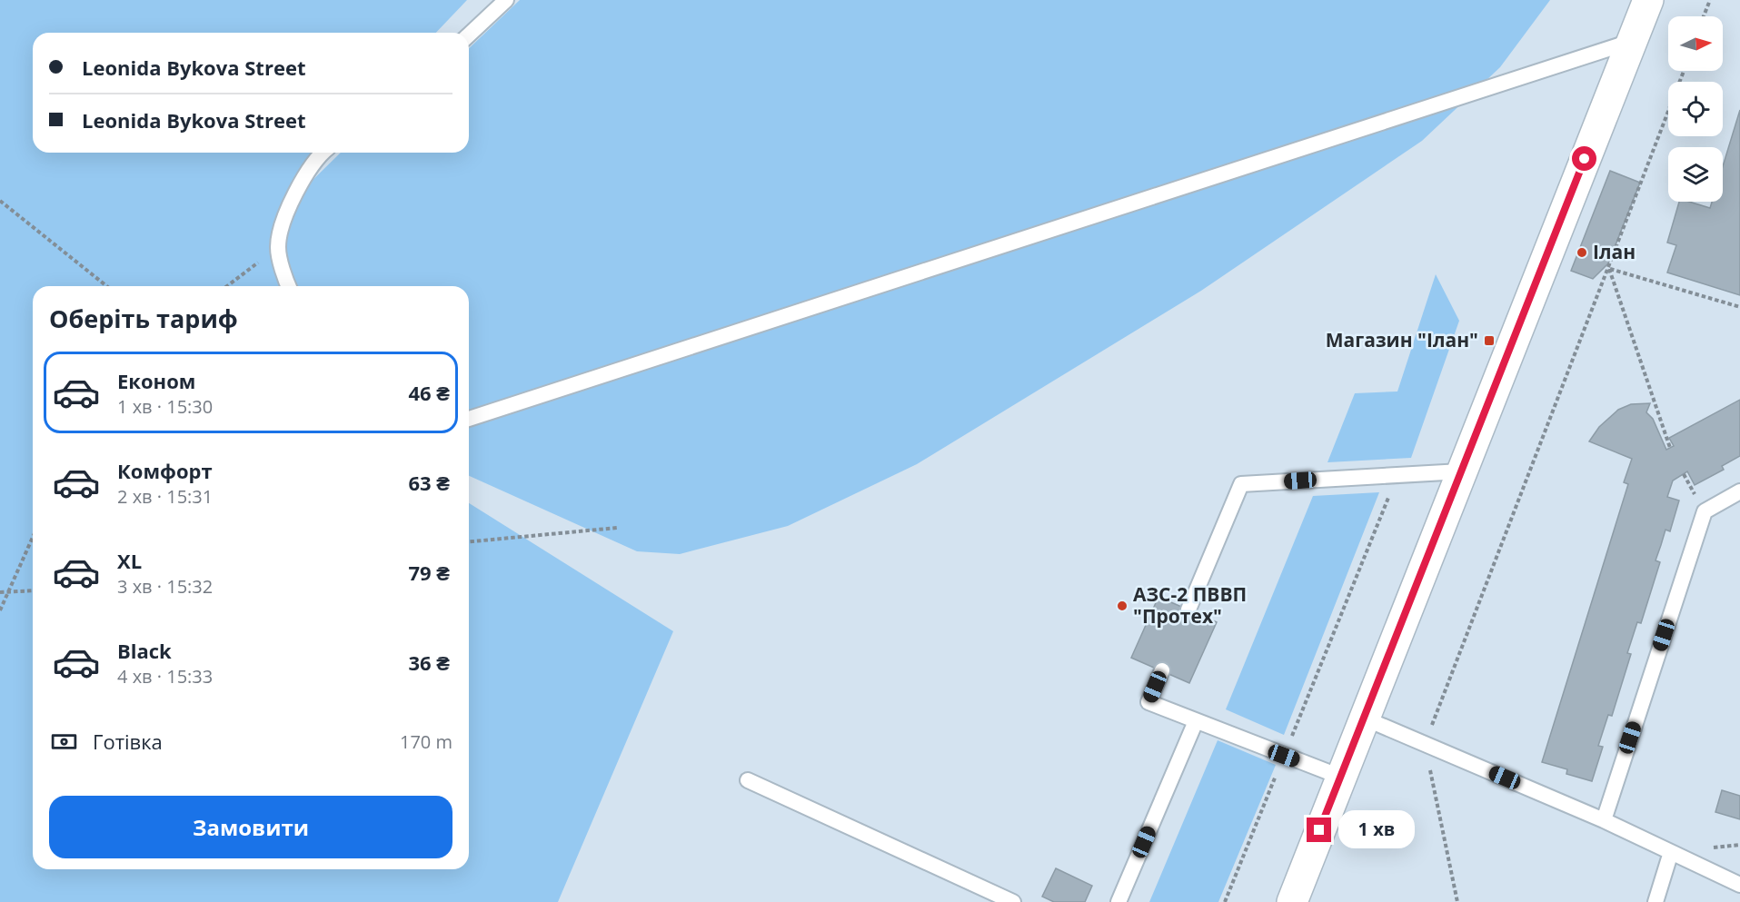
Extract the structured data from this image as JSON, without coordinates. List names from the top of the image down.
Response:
{
  "places": {
    "other": ["Ілан", "АЗС-2 ПВВП \"Протех\""],
    "transit": ["Магазин \"Ілан\""]
  },
  "north": "right",
  "page": {
    "banner": ["Leonida Bykova Street", "Leonida Bykova Street"],
    "heading": "Оберіть тариф",
    "list": [
      {
        "name": "Економ",
        "note": "1 хв · 15:30",
        "value": "46 ₴"
      },
      {
        "name": "Комфорт",
        "note": "2 хв · 15:31",
        "value": "63 ₴"
      },
      {
        "name": "XL",
        "note": "3 хв · 15:32",
        "value": "79 ₴"
      },
      {
        "name": "Black",
        "note": "4 хв · 15:33",
        "value": "36 ₴"
      }
    ],
    "pay": ["Готівка", "170 m"],
    "buttons": "Замовити",
    "bubble": "1 хв"
  }
}
